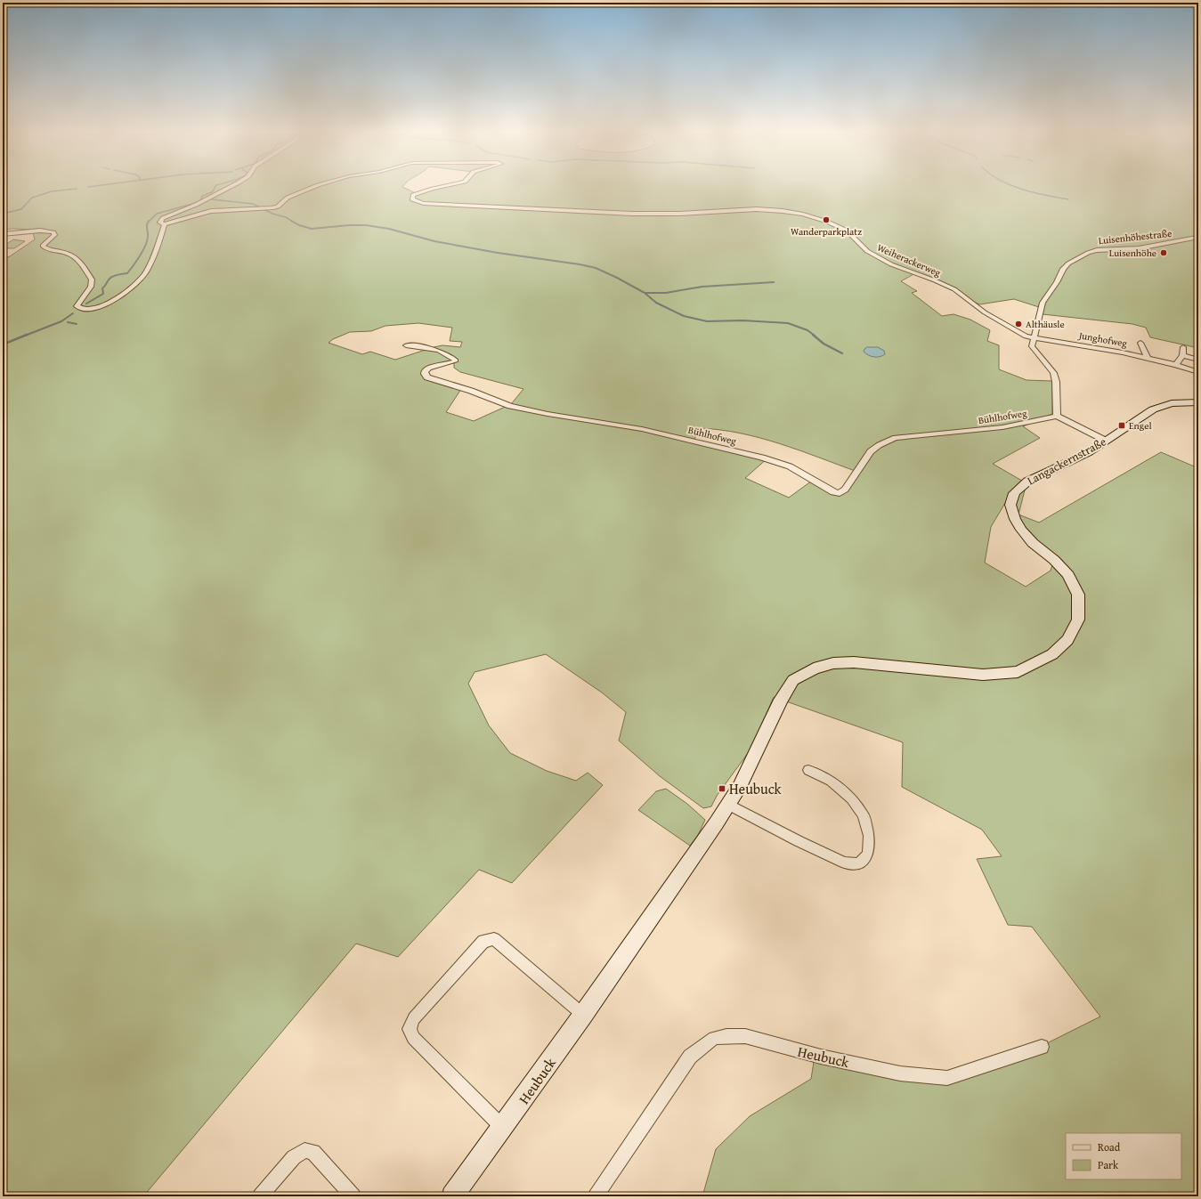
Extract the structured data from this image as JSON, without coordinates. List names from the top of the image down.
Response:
{
  "streets": {
    "street": [
      "Luisenhöhestraße",
      "Weiherackerweg",
      "Junghofweg",
      "Bühlhofweg",
      "Langackernstraße",
      "Heubuck"
    ]
  },
  "crossings": [
    ["Luisenhöhestraße", "Weiherackerweg"],
    ["Luisenhöhestraße", "Junghofweg"],
    ["Luisenhöhestraße", "Bühlhofweg"],
    ["Weiherackerweg", "Junghofweg"],
    ["Langackernstraße", "Heubuck"]
  ],
  "places": {
    "other": ["Wanderparkplatz", "Luisenhöhe", "Althäusle"],
    "transit": ["Engel", "Heubuck"]
  },
  "legend": ["Road", "Park"]
}
